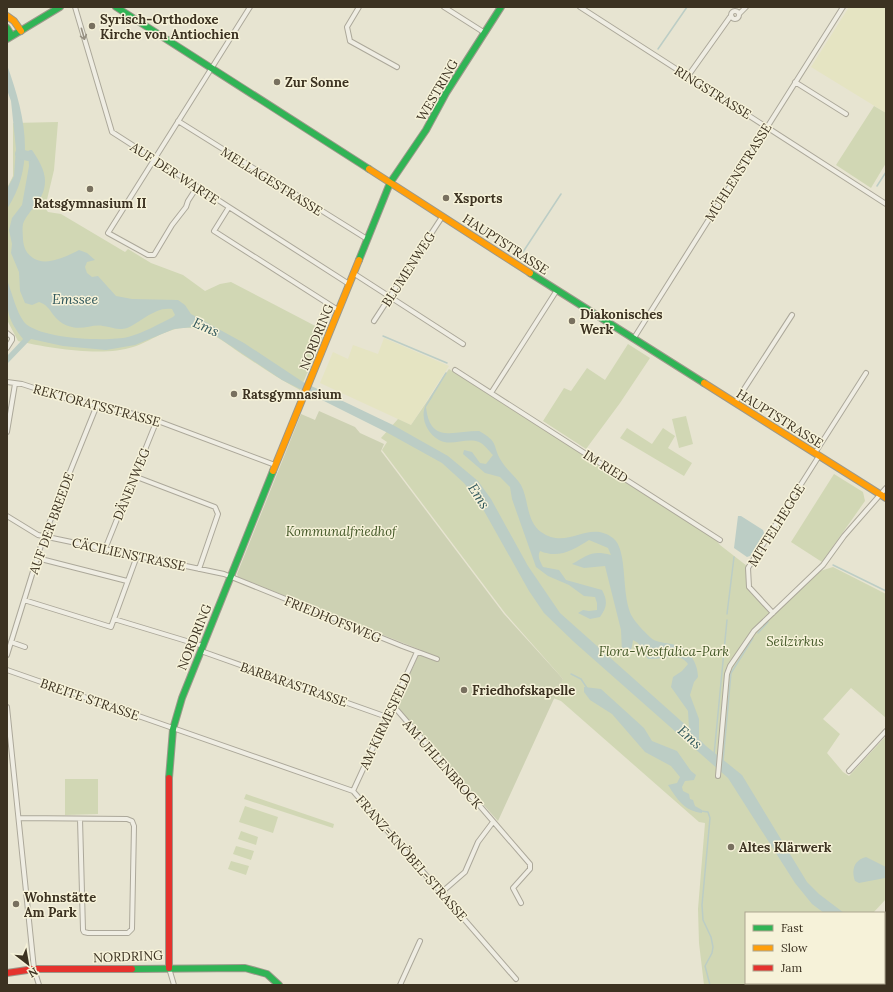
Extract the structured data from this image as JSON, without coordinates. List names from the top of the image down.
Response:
{
  "streets": {
    "main road": ["WESTRING", "HAUPTSTRASSE", "NORDRING"],
    "street": [
      "RINGSTRASSE",
      "MÜHLENSTRASSE",
      "AUF DER WARTE",
      "MELLAGESTRASSE",
      "BLUMENWEG",
      "REKTORATSSTRASSE",
      "IM RIED",
      "DÄNENWEG",
      "AUF DER BREEDE",
      "MITTELHEGGE",
      "CÄCILIENSTRASSE",
      "FRIEDHOFSWEG",
      "BARBARASTRASSE",
      "BREITE STRASSE",
      "AM KIRMESFELD",
      "AM UHLENBROCK",
      "FRANZ-KNÖBEL-STRASSE"
    ]
  },
  "crossings": [
    ["WESTRING", "HAUPTSTRASSE"],
    ["WESTRING", "NORDRING"],
    ["RINGSTRASSE", "MÜHLENSTRASSE"],
    ["MÜHLENSTRASSE", "HAUPTSTRASSE"],
    ["AUF DER WARTE", "NORDRING"],
    ["MELLAGESTRASSE", "NORDRING"],
    ["HAUPTSTRASSE", "BLUMENWEG"],
    ["HAUPTSTRASSE", "NORDRING"],
    ["HAUPTSTRASSE", "MITTELHEGGE"],
    ["NORDRING", "REKTORATSSTRASSE"],
    ["NORDRING", "CÄCILIENSTRASSE"],
    ["NORDRING", "FRIEDHOFSWEG"],
    ["NORDRING", "BARBARASTRASSE"],
    ["NORDRING", "BREITE STRASSE"],
    ["NORDRING", "FRANZ-KNÖBEL-STRASSE"],
    ["REKTORATSSTRASSE", "DÄNENWEG"],
    ["REKTORATSSTRASSE", "AUF DER BREEDE"],
    ["DÄNENWEG", "CÄCILIENSTRASSE"],
    ["AUF DER BREEDE", "CÄCILIENSTRASSE"],
    ["CÄCILIENSTRASSE", "FRIEDHOFSWEG"],
    ["FRIEDHOFSWEG", "AM KIRMESFELD"],
    ["BARBARASTRASSE", "AM KIRMESFELD"],
    ["BREITE STRASSE", "FRANZ-KNÖBEL-STRASSE"],
    ["AM KIRMESFELD", "AM UHLENBROCK"],
    ["AM KIRMESFELD", "FRANZ-KNÖBEL-STRASSE"]
  ],
  "one_way": ["AUF DER WARTE"],
  "water": ["Emssee", "Ems"],
  "parks": ["Kommunalfriedhof", "Seilzirkus", "Flora-Westfalica-Park"],
  "places": [
    "Syrisch-Orthodoxe Kirche von Antiochien",
    "Zur Sonne",
    "Ratsgymnasium II",
    "Xsports",
    "Diakonisches Werk",
    "Ratsgymnasium",
    "Friedhofskapelle",
    "Altes Klärwerk",
    "Wohnstätte Am Park"
  ],
  "legend": ["Fast", "Slow", "Jam"],
  "north": "bottom right"
}
